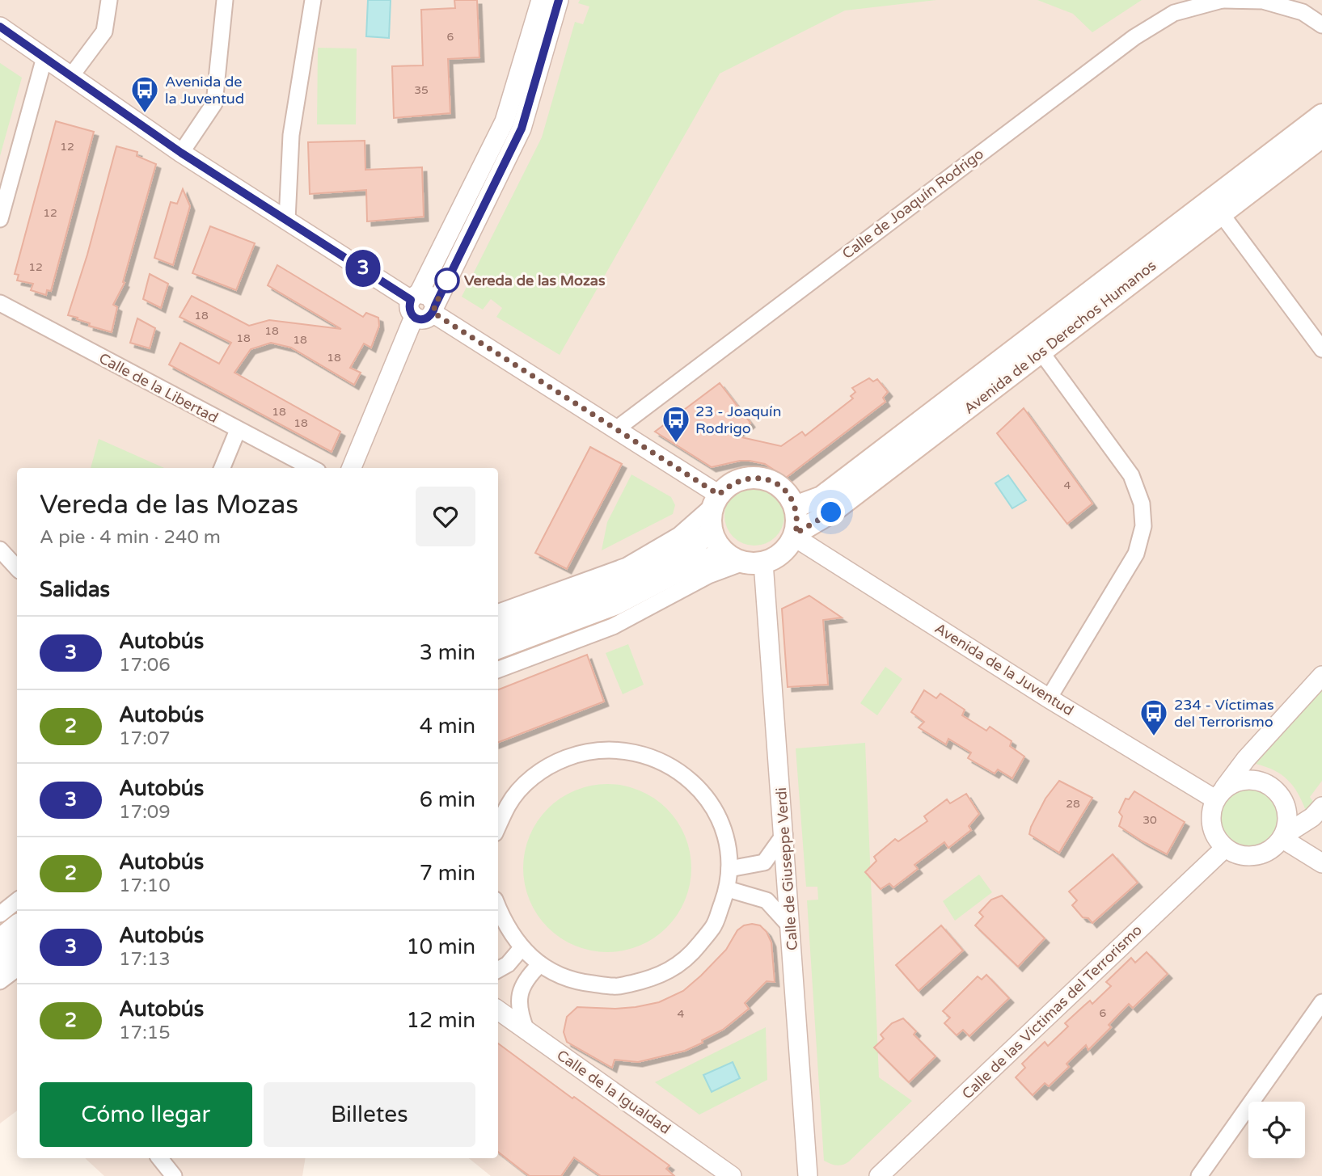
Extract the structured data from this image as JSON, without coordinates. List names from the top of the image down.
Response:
{
  "streets": {
    "main road": ["Avenida de los Derechos Humanos"],
    "street": [
      "Calle de Joaquín Rodrigo",
      "Calle de la Libertad",
      "Avenida de la Juventud",
      "Calle de Giuseppe Verdi",
      "Calle de las Víctimas del Terrorismo",
      "Calle de la Igualdad"
    ]
  },
  "crossings": [
    ["Avenida de los Derechos Humanos", "Avenida de la Juventud"],
    ["Avenida de los Derechos Humanos", "Calle de Giuseppe Verdi"],
    ["Avenida de la Juventud", "Calle de Giuseppe Verdi"],
    ["Avenida de la Juventud", "Calle de las Víctimas del Terrorismo"]
  ],
  "places": {
    "bus stop": ["Avenida de la Juventud", "23 - Joaquín Rodrigo", "234 - Víctimas del Terrorismo"],
    "other": ["Vereda de las Mozas"]
  },
  "lines": ["bus line 3"],
  "house_numbers": [
    "6",
    "35",
    "12",
    "12",
    "12",
    "18",
    "18",
    "18",
    "18",
    "18",
    "18",
    "18",
    "4",
    "28",
    "30",
    "6",
    "4"
  ],
  "page": {
    "on_map": "3",
    "heading": [
      ["Vereda de las Mozas", "A pie · 4 min · 240 m"],
      "Salidas"
    ],
    "list": [
      {
        "mark": "3",
        "name": "Autobús",
        "note": "17:06",
        "value": "3 min"
      },
      {
        "mark": "2",
        "name": "Autobús",
        "note": "17:07",
        "value": "4 min"
      },
      {
        "mark": "3",
        "name": "Autobús",
        "note": "17:09",
        "value": "6 min"
      },
      {
        "mark": "2",
        "name": "Autobús",
        "note": "17:10",
        "value": "7 min"
      },
      {
        "mark": "3",
        "name": "Autobús",
        "note": "17:13",
        "value": "10 min"
      },
      {
        "mark": "2",
        "name": "Autobús",
        "note": "17:15",
        "value": "12 min"
      }
    ],
    "buttons": ["Cómo llegar", "Billetes"]
  }
}
